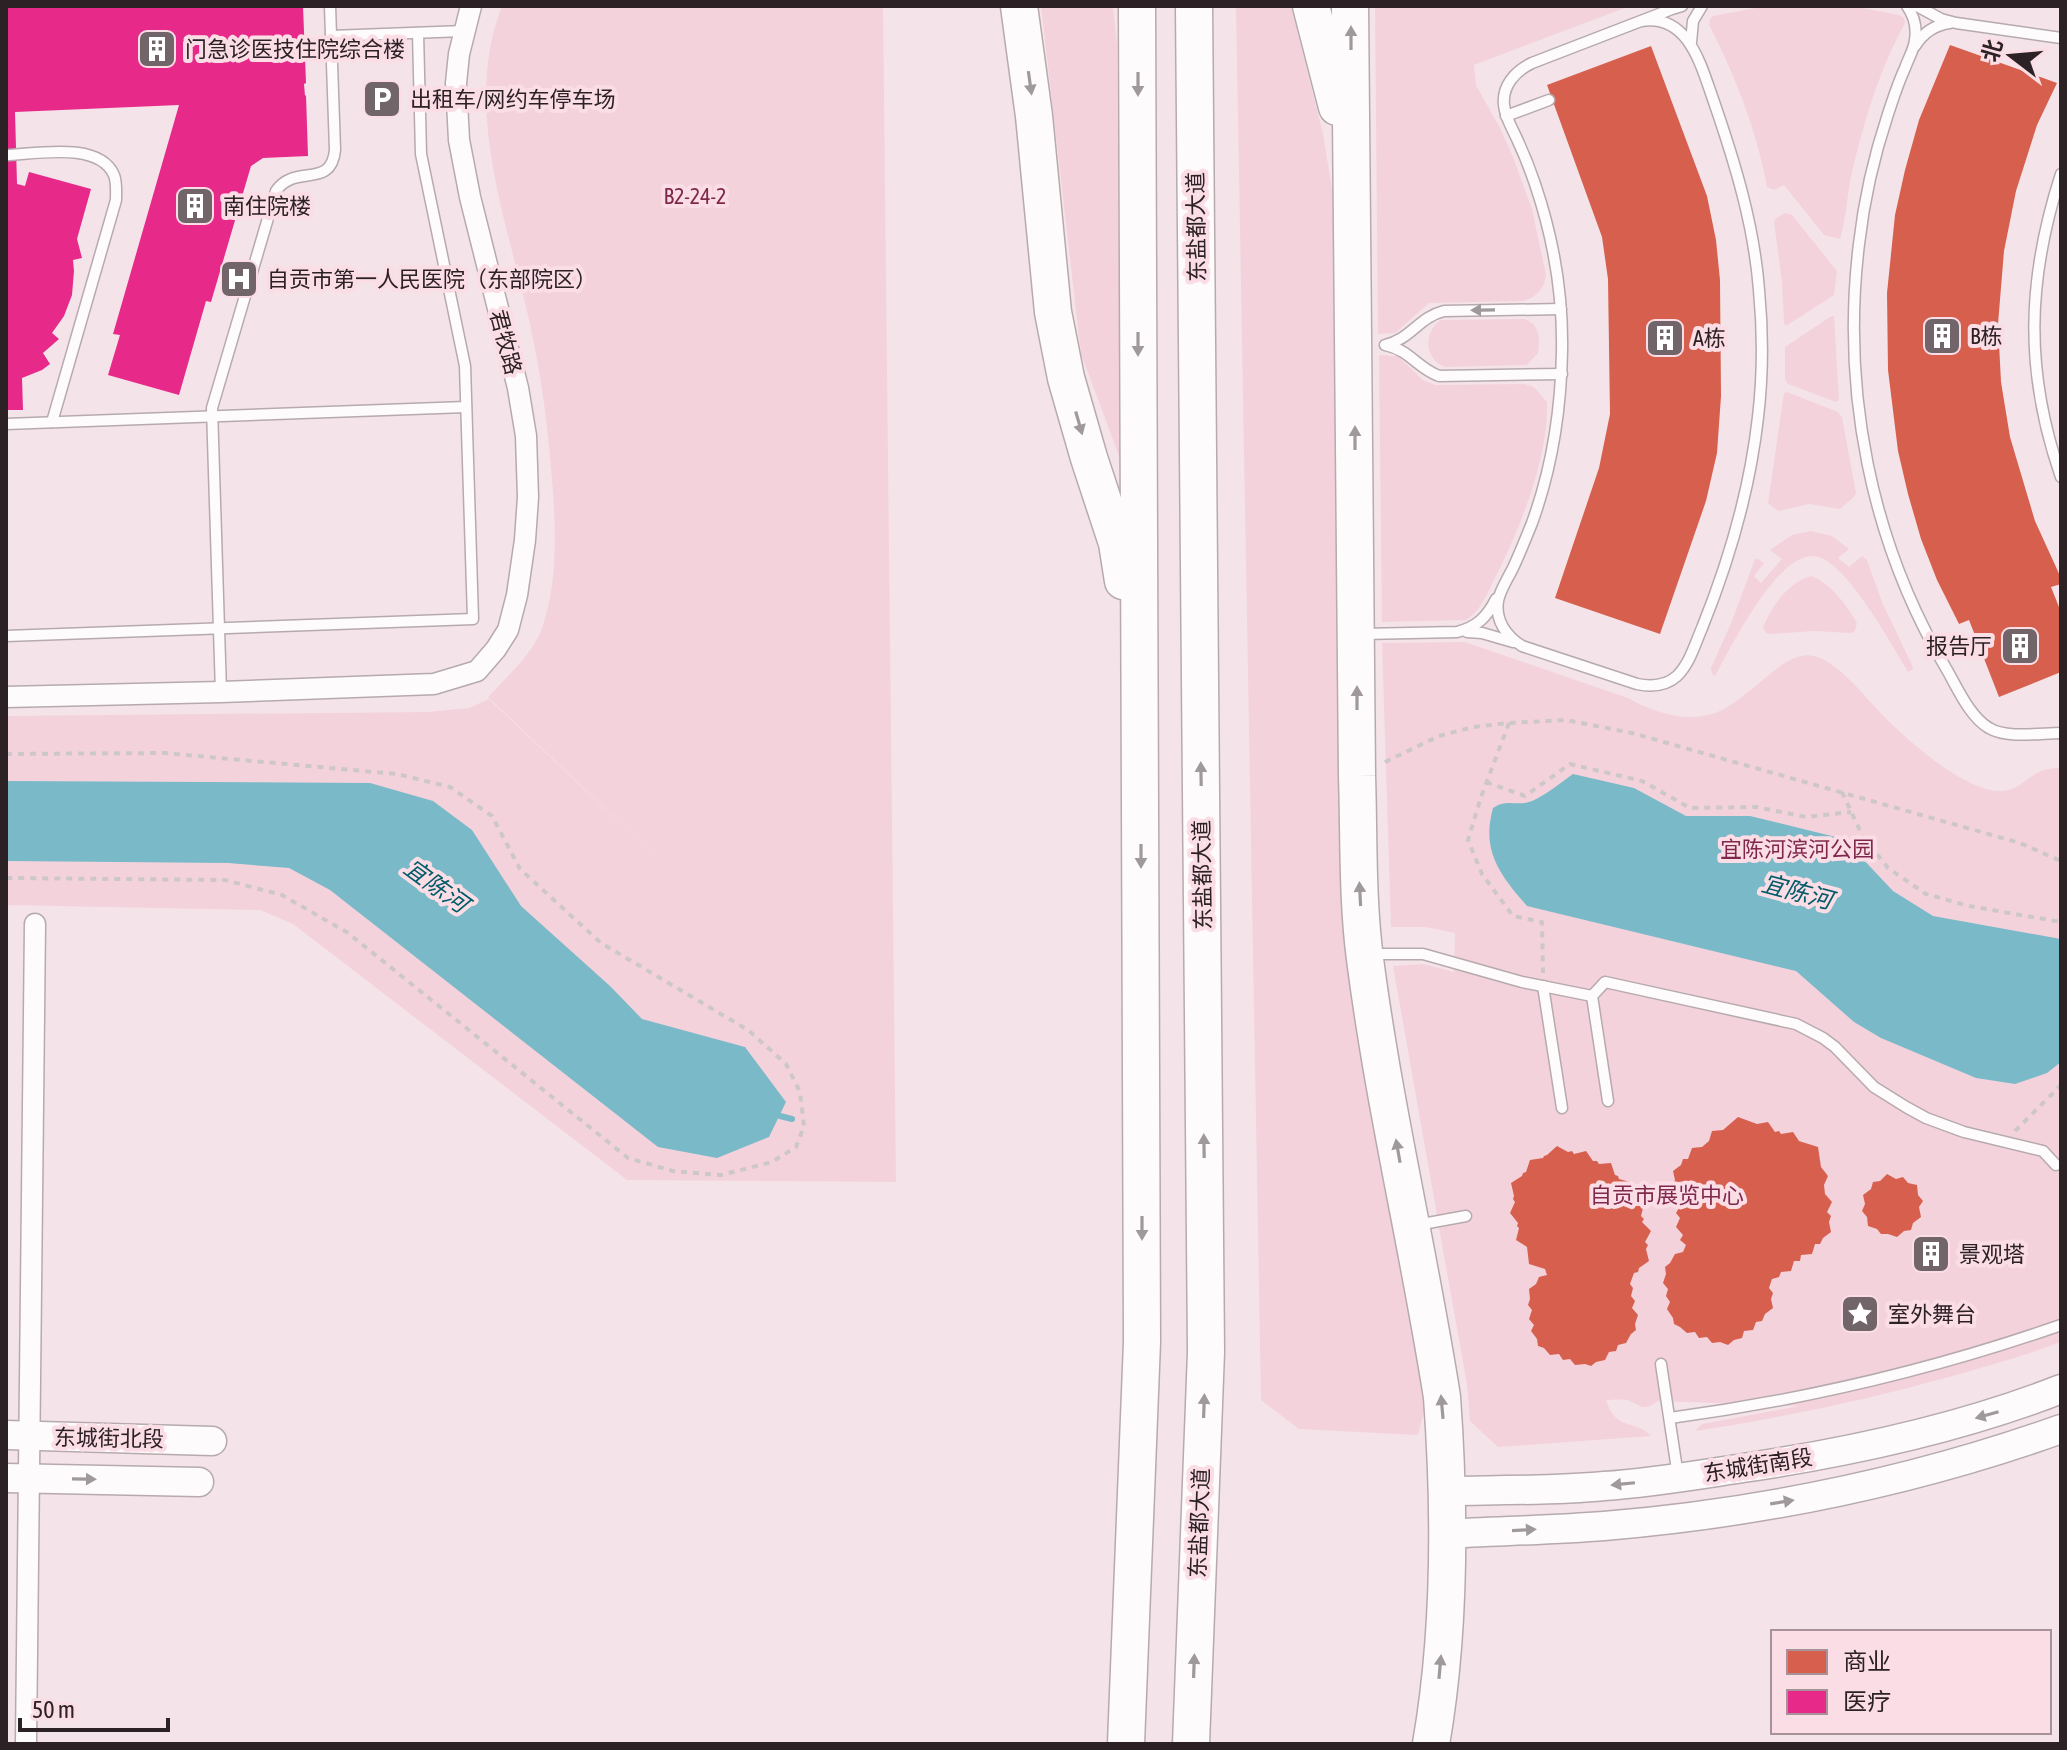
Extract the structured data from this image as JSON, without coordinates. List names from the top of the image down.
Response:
{
  "streets": {
    "highway": ["东盐都大道"],
    "main road": ["东城街北段", "东城街南段"],
    "street": ["君牧路"]
  },
  "water": ["宜陈河"],
  "parks": ["B2-24-2", "宜陈河滨河公园", "自贡市展览中心"],
  "places": {
    "building": [
      "门急诊医技住院综合楼",
      "南住院楼",
      "B栋",
      "A栋",
      "报告厅",
      "景观塔"
    ],
    "parking": ["出租车/网约车停车场"],
    "hospital": ["自贡市第一人民医院（东部院区）"],
    "place": ["室外舞台"]
  },
  "legend": ["商业", "医疗"],
  "scale_bar": "50 m",
  "north": "left"
}
